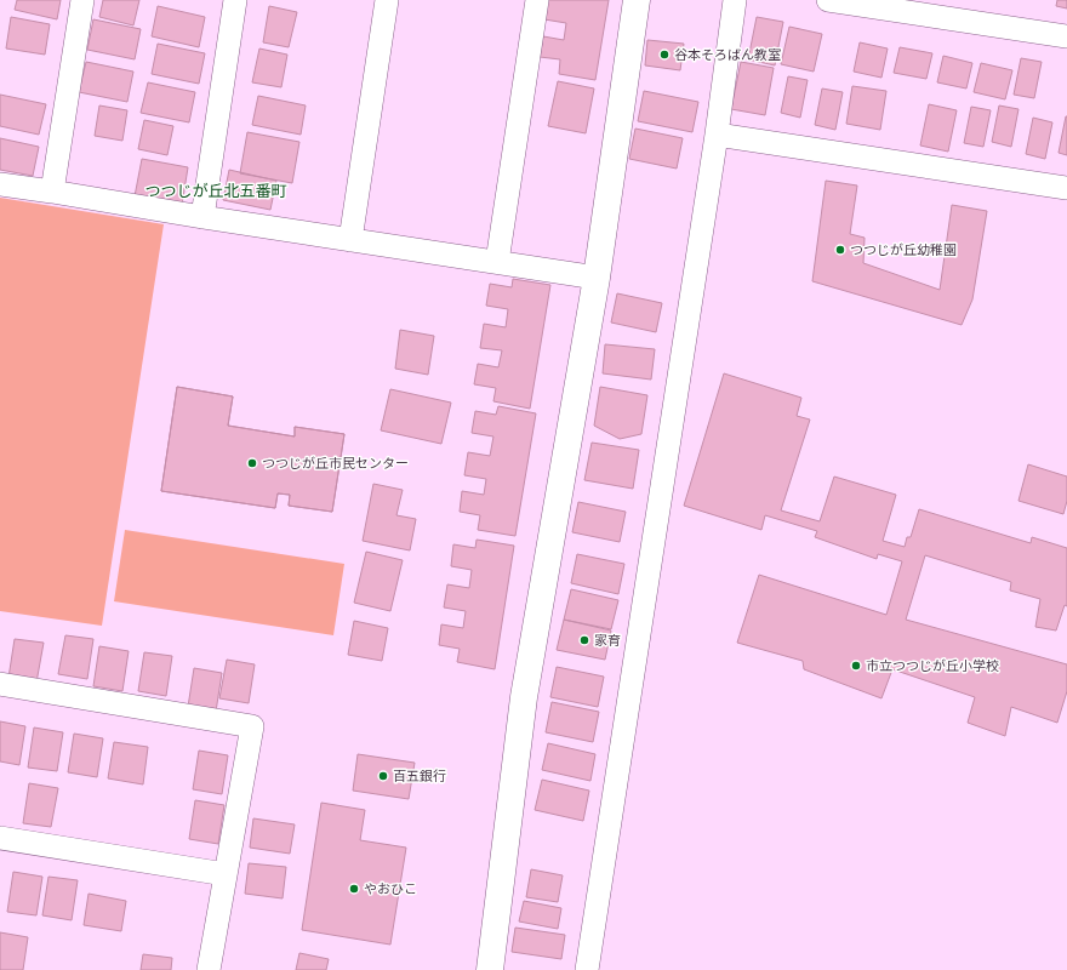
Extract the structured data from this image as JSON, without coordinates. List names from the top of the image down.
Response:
{
  "districts": ["つつじが丘北五番町"],
  "places": [
    "谷本そろばん教室",
    "つつじが丘幼稚園",
    "つつじが丘市民センター",
    "家育",
    "市立つつじが丘小学校",
    "百五銀行",
    "やおひこ"
  ]
}
